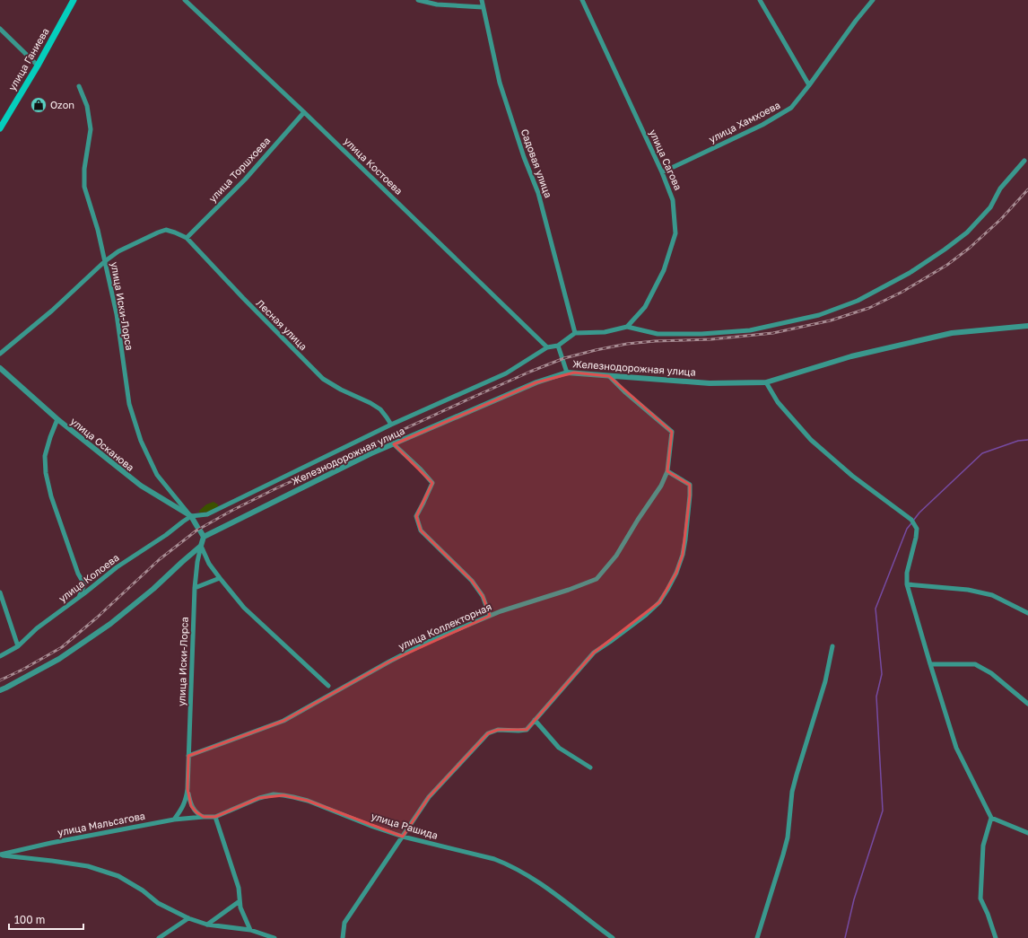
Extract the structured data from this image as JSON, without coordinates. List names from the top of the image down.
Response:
{
  "streets": {
    "main road": ["улица Ганиева"],
    "street": [
      "улица Хамхоева",
      "улица Сагова",
      "Садовая улица",
      "улица Костоева",
      "улица Торшхоева",
      "улица Иски-Лорса",
      "Лесная улица",
      "Железнодорожная улица",
      "улица Осканова",
      "улица Колоева",
      "улица Коллекторная",
      "улица Мальсагова",
      "улица Рашида"
    ]
  },
  "crossings": [
    ["улица Хамхоева", "улица Сагова"],
    ["улица Костоева", "улица Торшхоева"],
    ["улица Торшхоева", "Лесная улица"],
    ["улица Иски-Лорса", "Лесная улица"],
    ["улица Иски-Лорса", "Железнодорожная улица"],
    ["улица Иски-Лорса", "улица Осканова"],
    ["улица Иски-Лорса", "улица Колоева"],
    ["улица Иски-Лорса", "улица Коллекторная"],
    ["Железнодорожная улица", "улица Осканова"],
    ["Железнодорожная улица", "улица Коллекторная"],
    ["улица Осканова", "улица Колоева"],
    ["улица Мальсагова", "улица Рашида"]
  ],
  "places": {
    "shop": ["Ozon"]
  },
  "scale_bar": "100 m"
}
